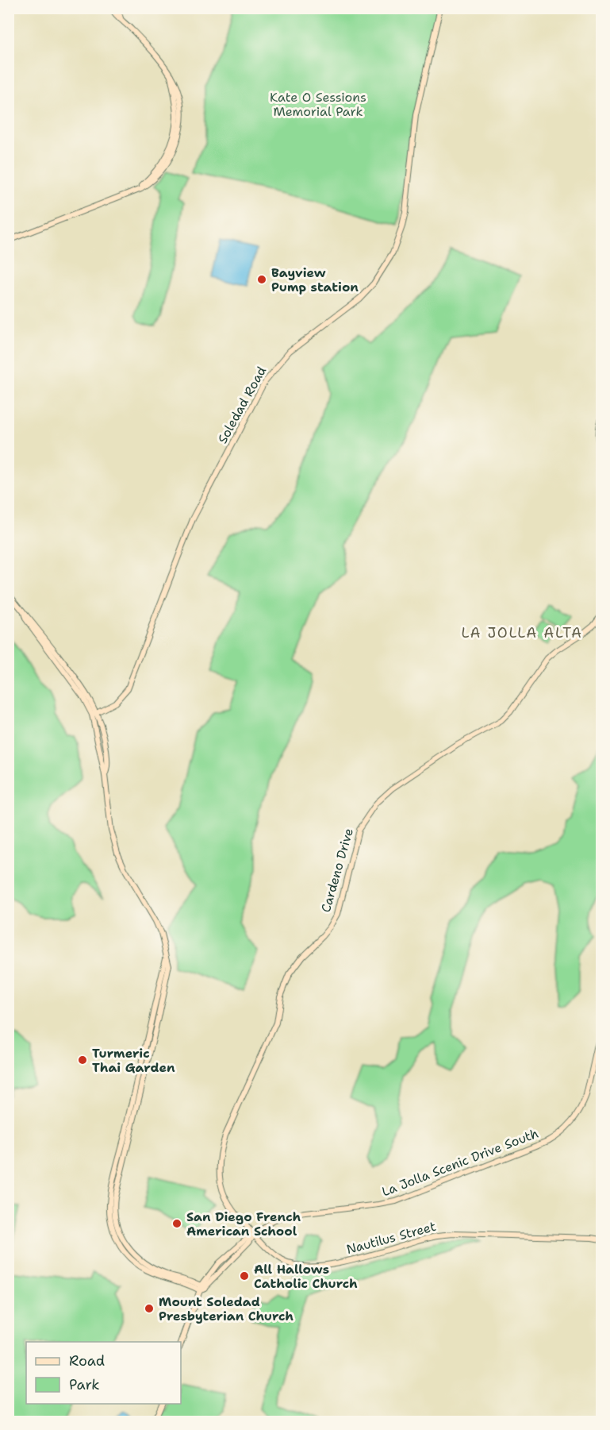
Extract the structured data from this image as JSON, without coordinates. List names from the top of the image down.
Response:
{
  "streets": {
    "street": [
      "Soledad Road",
      "Cardeno Drive",
      "La Jolla Scenic Drive South",
      "Nautilus Street"
    ]
  },
  "crossings": [
    ["Cardeno Drive", "La Jolla Scenic Drive South"],
    ["Cardeno Drive", "Nautilus Street"],
    ["La Jolla Scenic Drive South", "Nautilus Street"]
  ],
  "districts": ["LA JOLLA ALTA"],
  "parks": ["Kate O Sessions Memorial Park"],
  "places": [
    "Bayview Pump station",
    "Turmeric Thai Garden",
    "San Diego French American School",
    "All Hallows Catholic Church",
    "Mount Soledad Presbyterian Church"
  ],
  "legend": ["Road", "Park"]
}
